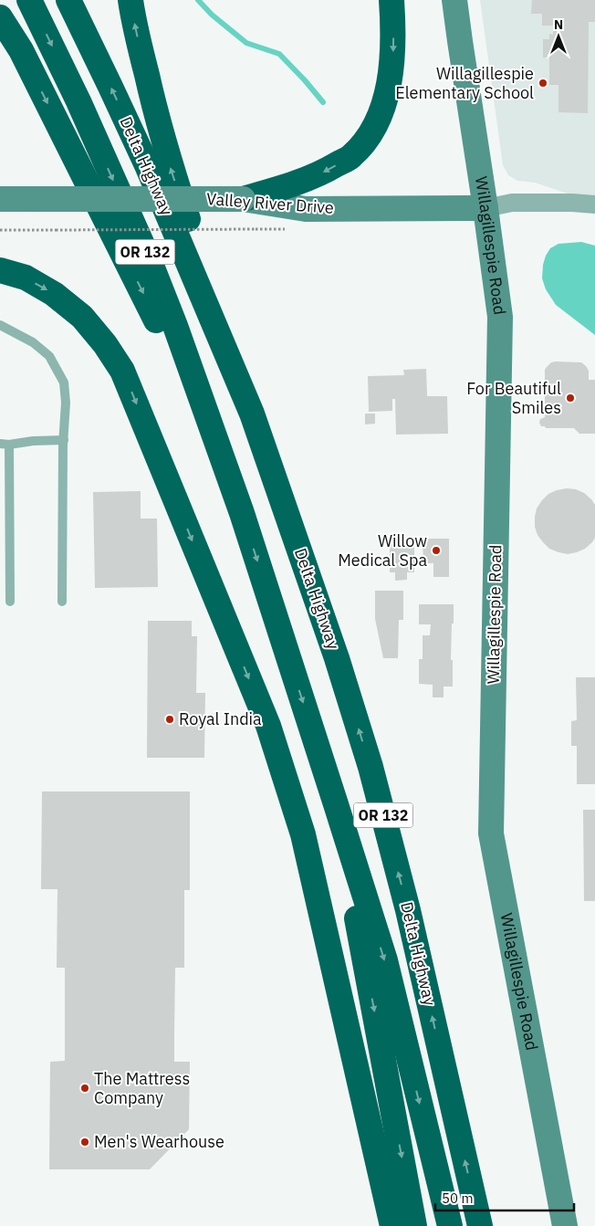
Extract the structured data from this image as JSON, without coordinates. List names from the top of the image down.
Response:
{
  "streets": {
    "highway": ["Delta Highway", "OR 132"],
    "street": ["Valley River Drive", "Willagillespie Road"]
  },
  "crossings": [
    ["Valley River Drive", "Willagillespie Road"]
  ],
  "places": [
    "Willagillespie Elementary School",
    "For Beautiful Smiles",
    "Willow Medical Spa",
    "Royal India",
    "The Mattress Company",
    "Men's Wearhouse"
  ],
  "scale_bar": "50 m",
  "north": "top"
}
